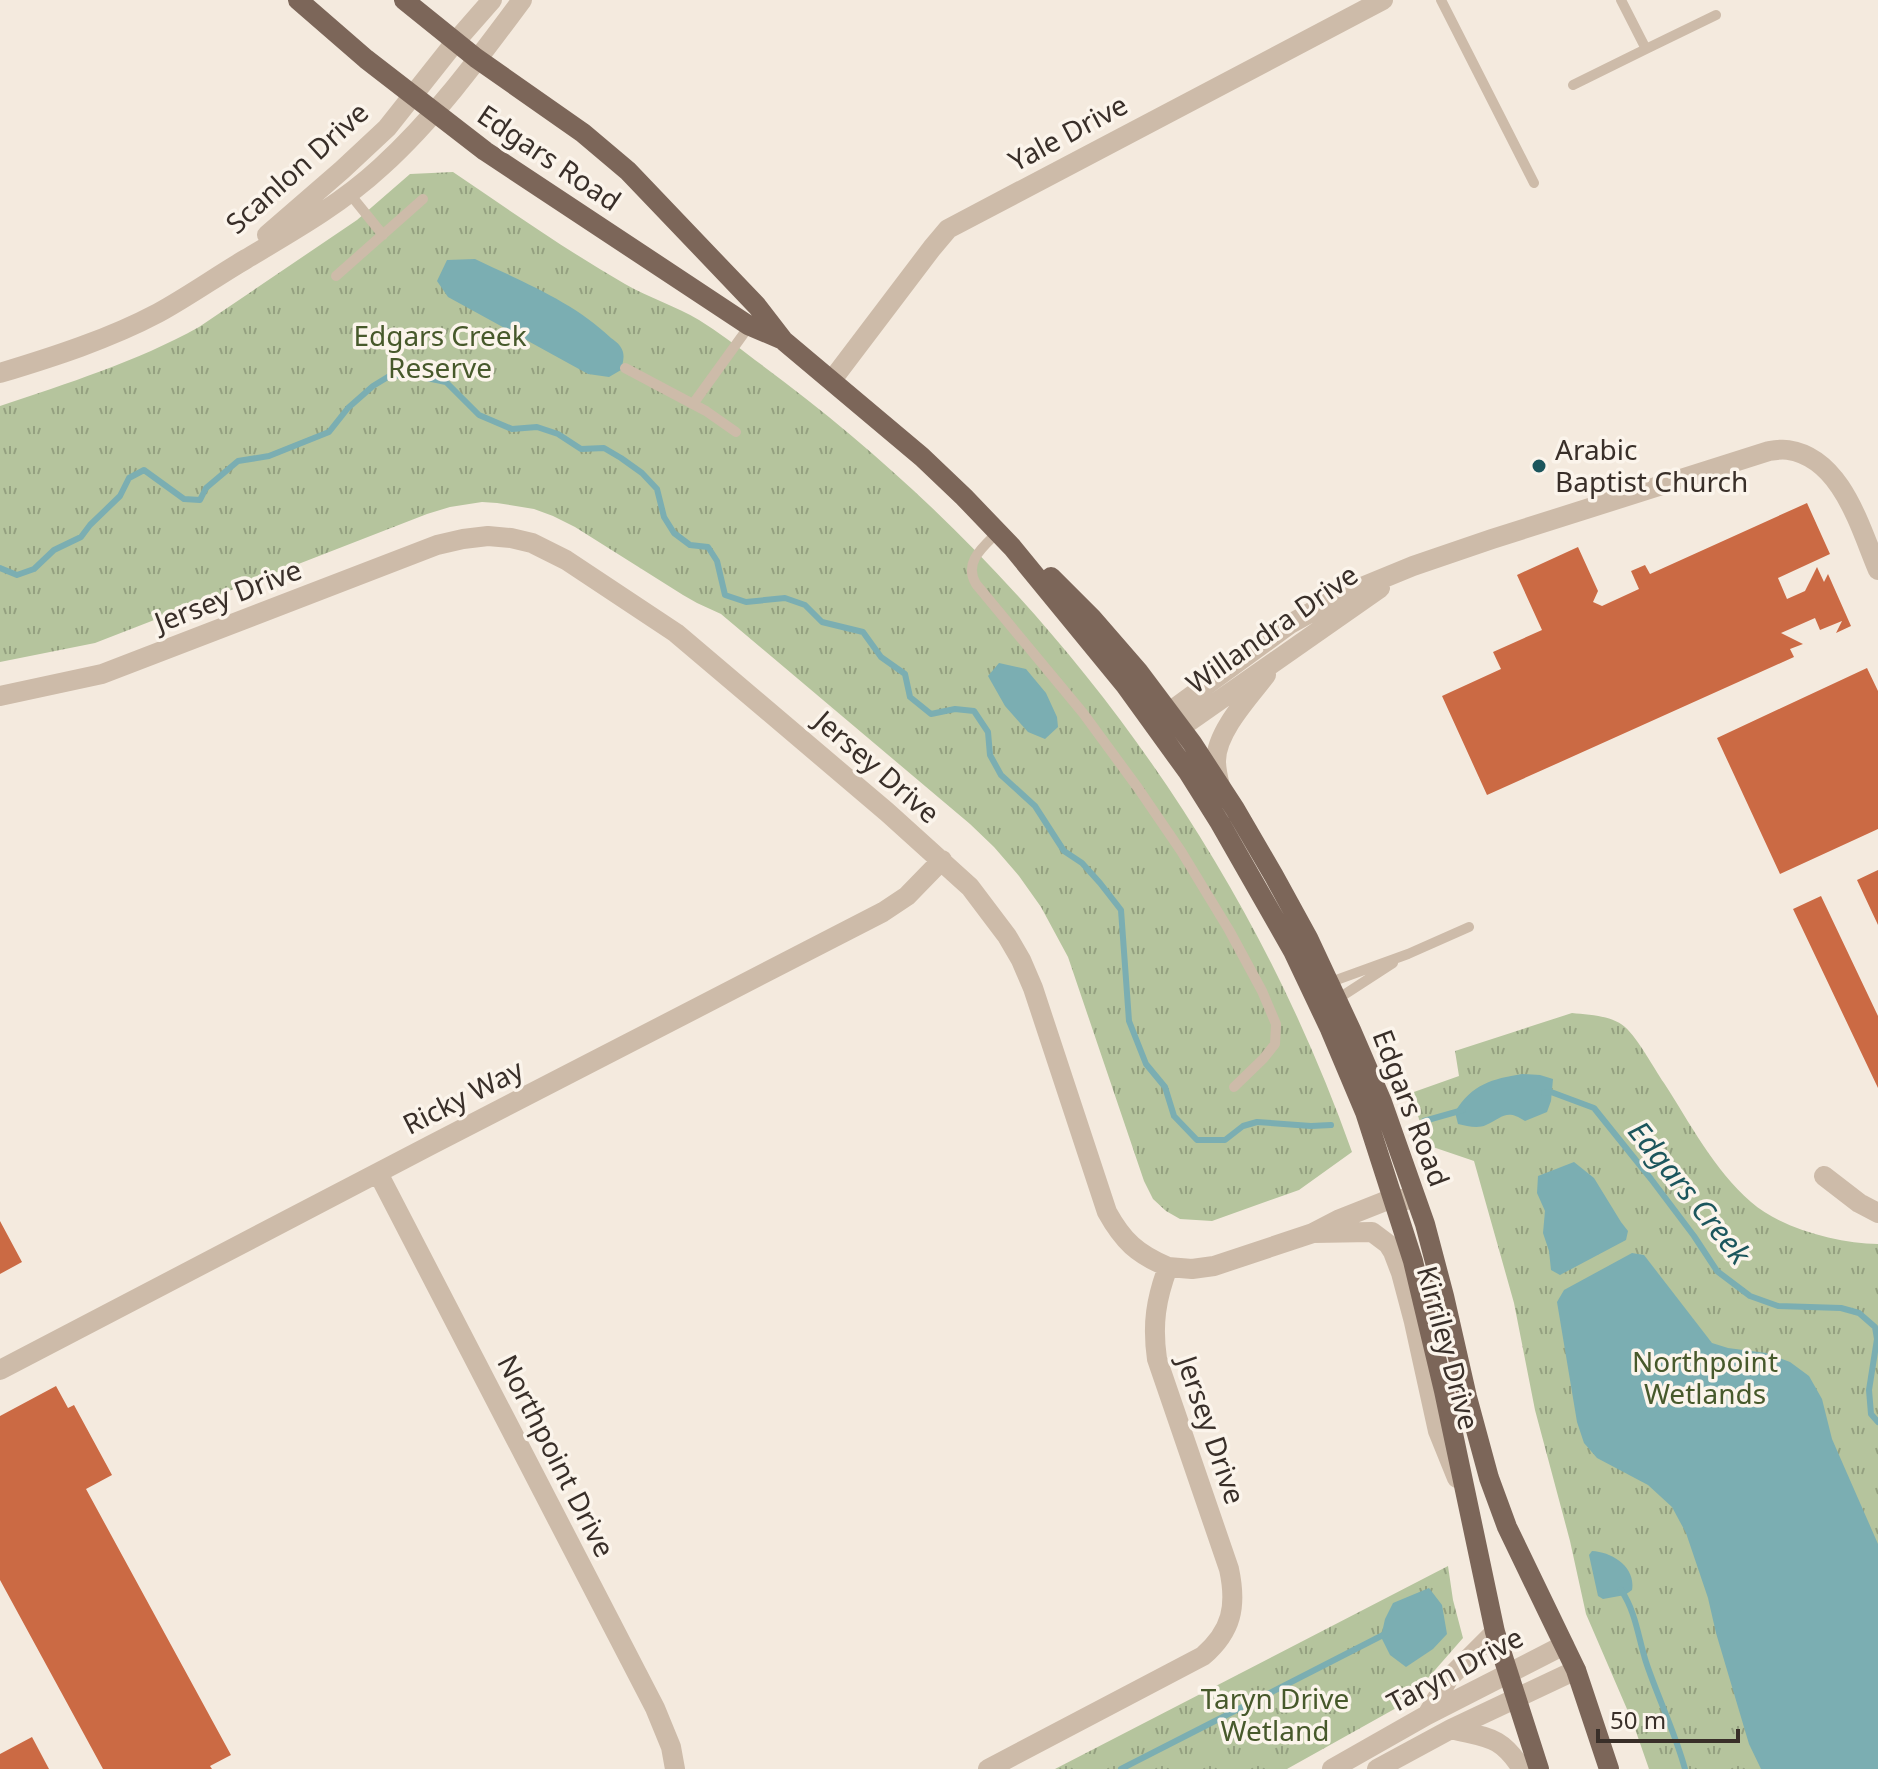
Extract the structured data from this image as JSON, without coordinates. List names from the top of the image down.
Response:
{
  "streets": {
    "main road": ["Edgars Road"],
    "street": [
      "Yale Drive",
      "Scanlon Drive",
      "Jersey Drive",
      "Willandra Drive",
      "Ricky Way",
      "Kirriley Drive",
      "Northpoint Drive",
      "Taryn Drive"
    ]
  },
  "crossings": [
    ["Yale Drive", "Edgars Road"],
    ["Edgars Road", "Scanlon Drive"],
    ["Edgars Road", "Willandra Drive"],
    ["Edgars Road", "Kirriley Drive"],
    ["Edgars Road", "Taryn Drive"],
    ["Jersey Drive", "Ricky Way"],
    ["Jersey Drive", "Kirriley Drive"],
    ["Ricky Way", "Northpoint Drive"]
  ],
  "water": ["Edgars Creek"],
  "parks": ["Edgars Creek Reserve", "Northpoint Wetlands", "Taryn Drive Wetland"],
  "places": ["Arabic Baptist Church"],
  "scale_bar": "50 m"
}
